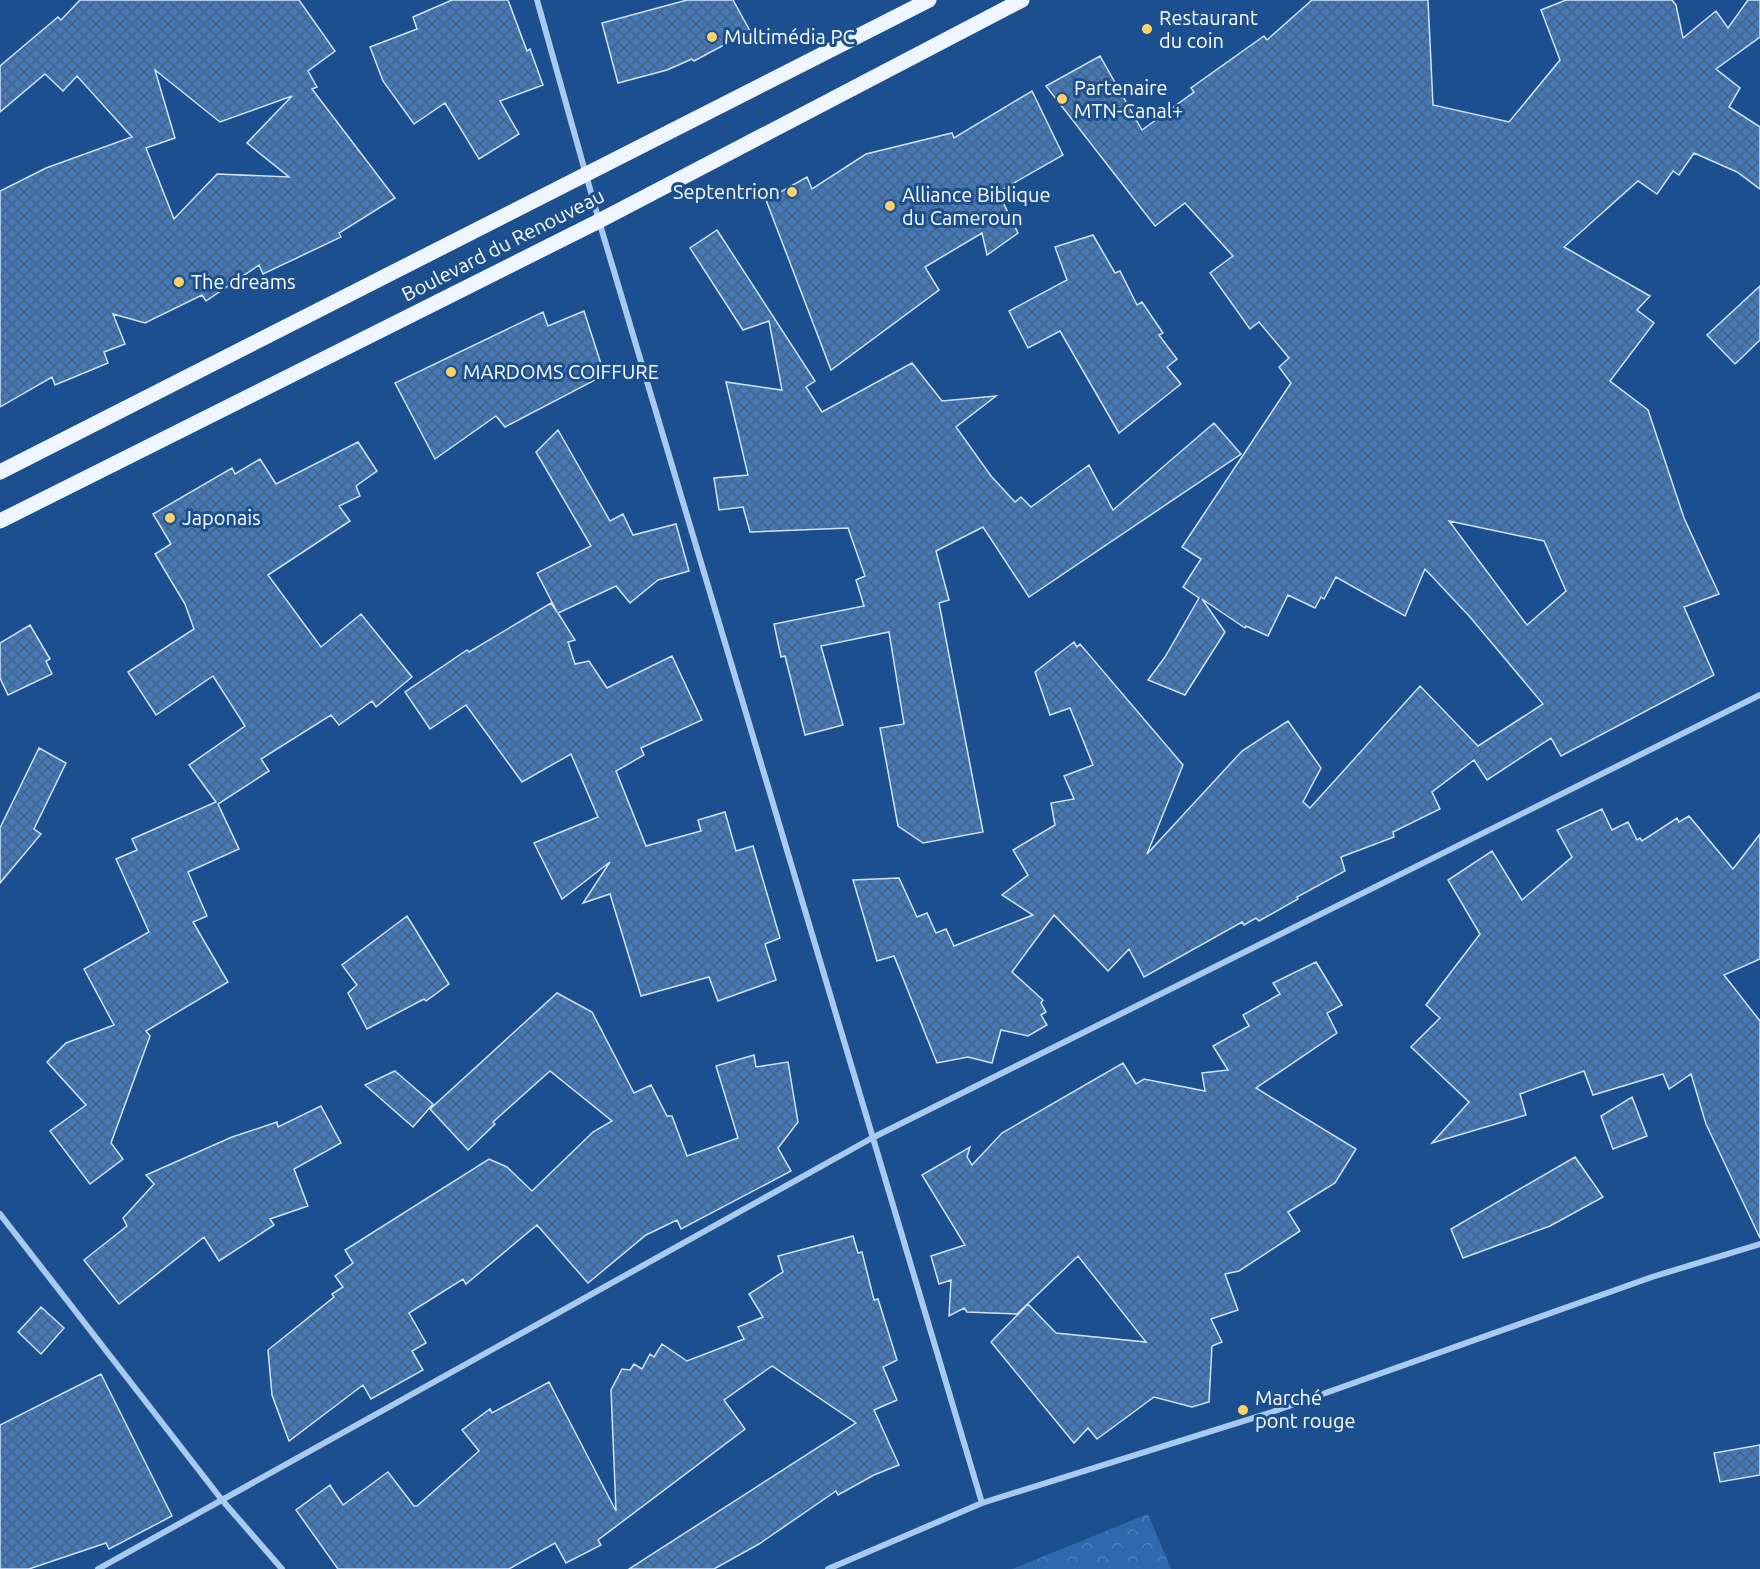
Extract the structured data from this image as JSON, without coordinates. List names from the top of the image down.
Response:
{
  "streets": {
    "main road": ["Boulevard du Renouveau"]
  },
  "places": [
    "Restaurant du coin",
    "Multimédia PC",
    "Partenaire MTN-Canal+",
    "Septentrion",
    "Alliance Biblique du Cameroun",
    "The dreams",
    "MARDOMS COIFFURE",
    "Japonais",
    "Marché pont rouge"
  ]
}
